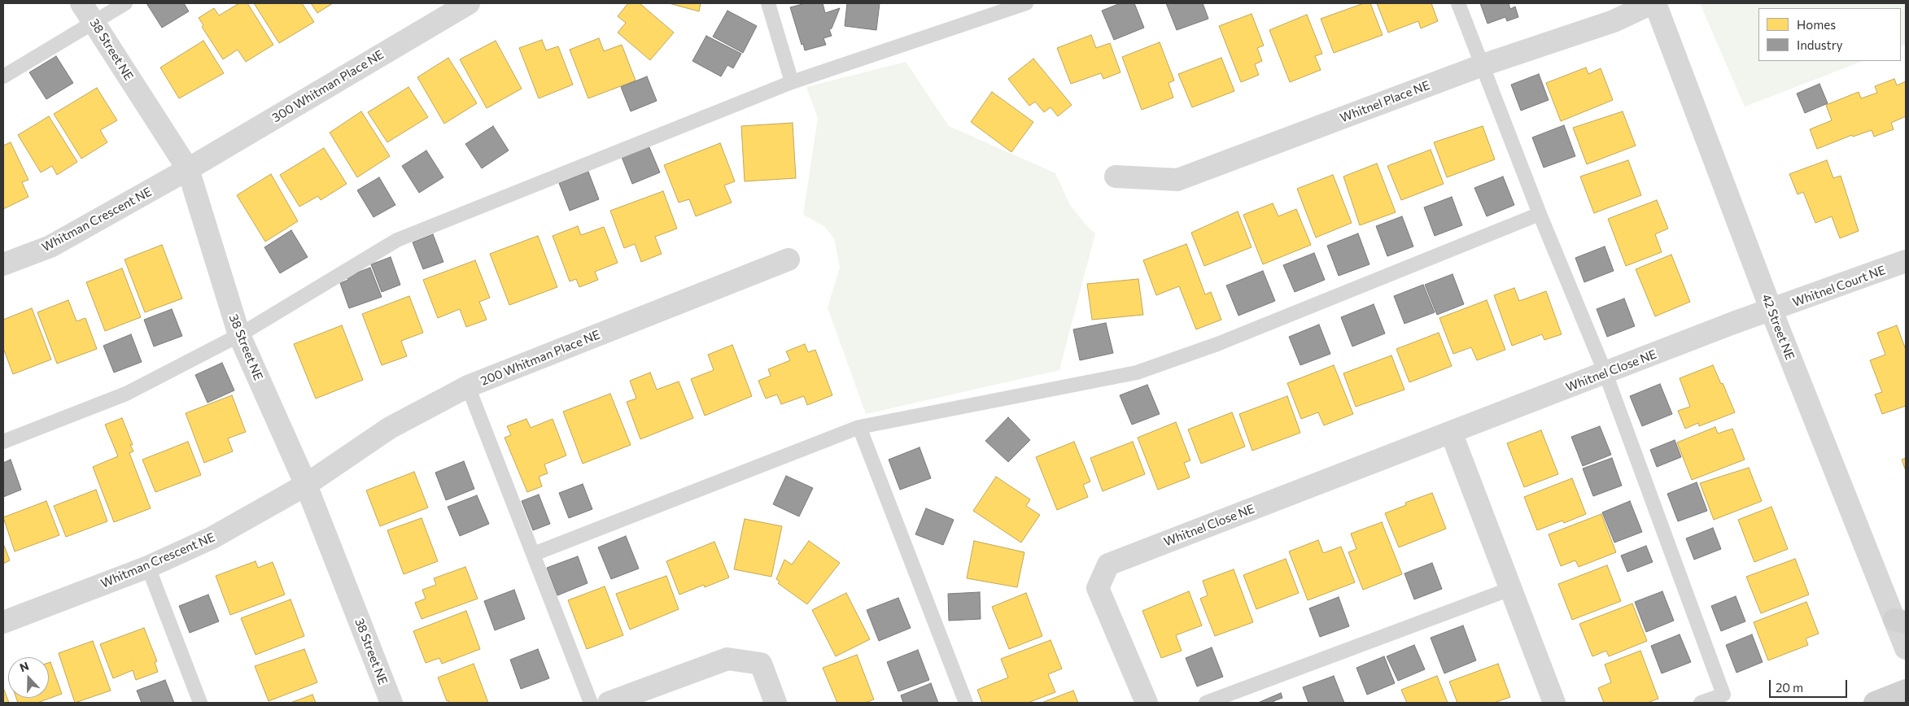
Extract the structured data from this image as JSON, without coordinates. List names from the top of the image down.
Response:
{
  "streets": {
    "street": [
      "38 Street NE",
      "300 Whitman Place NE",
      "Whitnel Place NE",
      "Whitman Crescent NE",
      "Whitnel Court NE",
      "42 Street NE",
      "200 Whitman Place NE",
      "Whitnel Close NE"
    ]
  },
  "crossings": [
    ["38 Street NE", "300 Whitman Place NE"],
    ["38 Street NE", "Whitman Crescent NE"],
    ["38 Street NE", "200 Whitman Place NE"],
    ["300 Whitman Place NE", "Whitman Crescent NE"],
    ["Whitman Crescent NE", "200 Whitman Place NE"],
    ["Whitnel Court NE", "42 Street NE"],
    ["Whitnel Court NE", "Whitnel Close NE"],
    ["42 Street NE", "Whitnel Close NE"]
  ],
  "legend": ["Homes", "Industry"],
  "scale_bar": "20 m",
  "north": "top"
}
